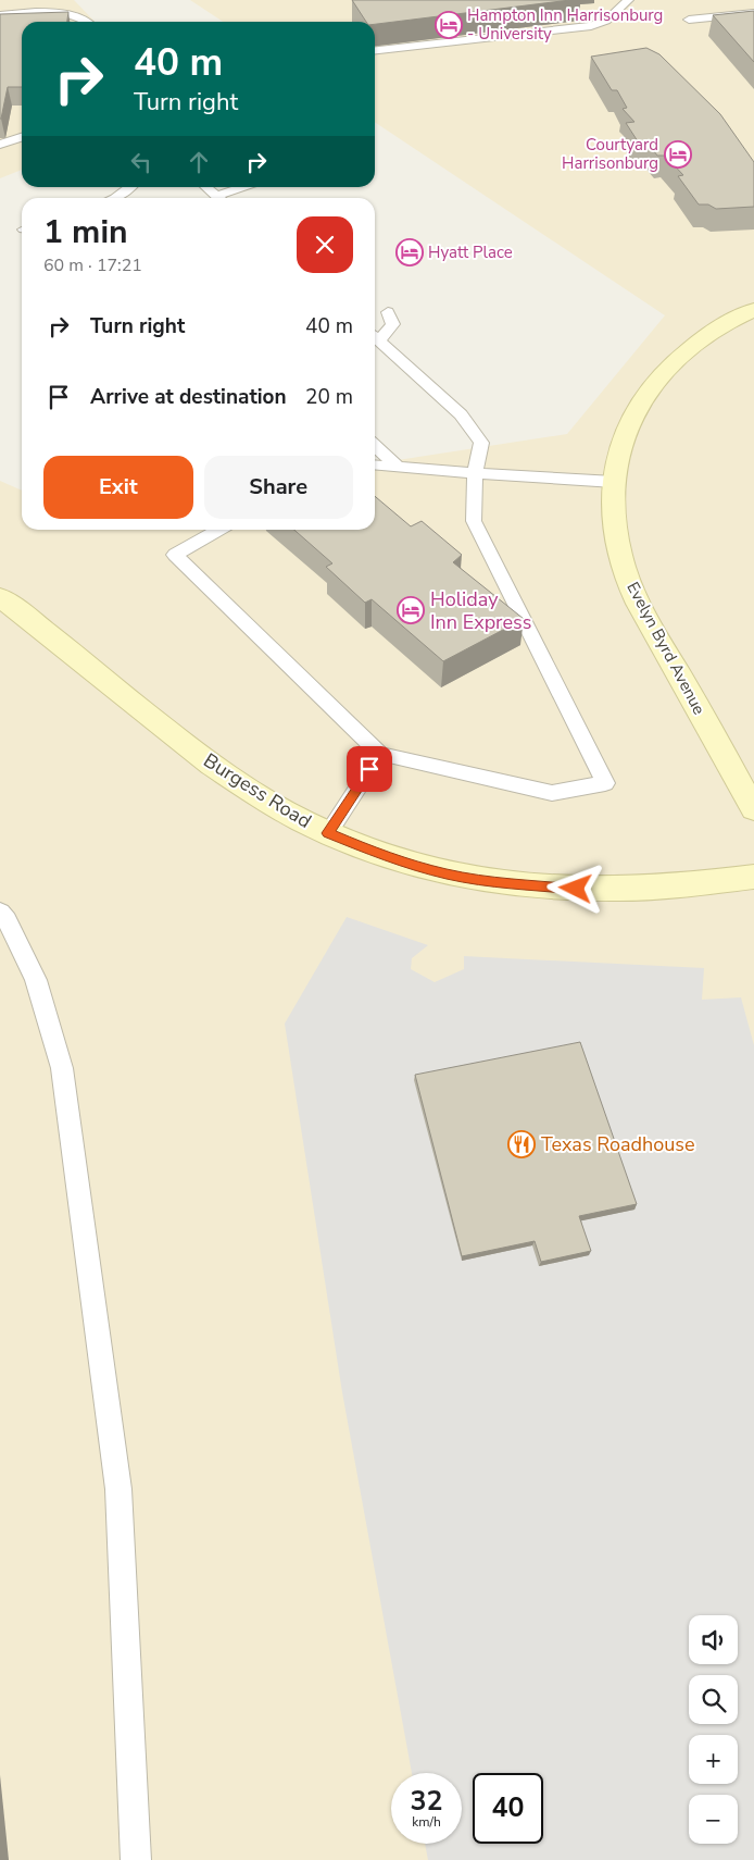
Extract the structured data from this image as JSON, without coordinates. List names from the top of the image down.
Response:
{
  "streets": {
    "street": ["Evelyn Byrd Avenue", "Burgess Road"]
  },
  "places": {
    "hotel": [
      "Hampton Inn Harrisonburg - University",
      "Courtyard Harrisonburg",
      "Hyatt Place",
      "Holiday Inn Express"
    ],
    "restaurant": ["Texas Roadhouse"]
  },
  "page": {
    "turn": ["40 m", "Turn right"],
    "heading": ["1 min", "60 m · 17:21"],
    "list": [
      {
        "name": "Turn right",
        "value": "40 m"
      },
      {
        "name": "Arrive at destination",
        "value": "20 m"
      }
    ],
    "buttons": ["Exit", "Share"],
    "map_buttons": ["+", "−"],
    "speed": "32 km/h",
    "limit": "40"
  }
}
